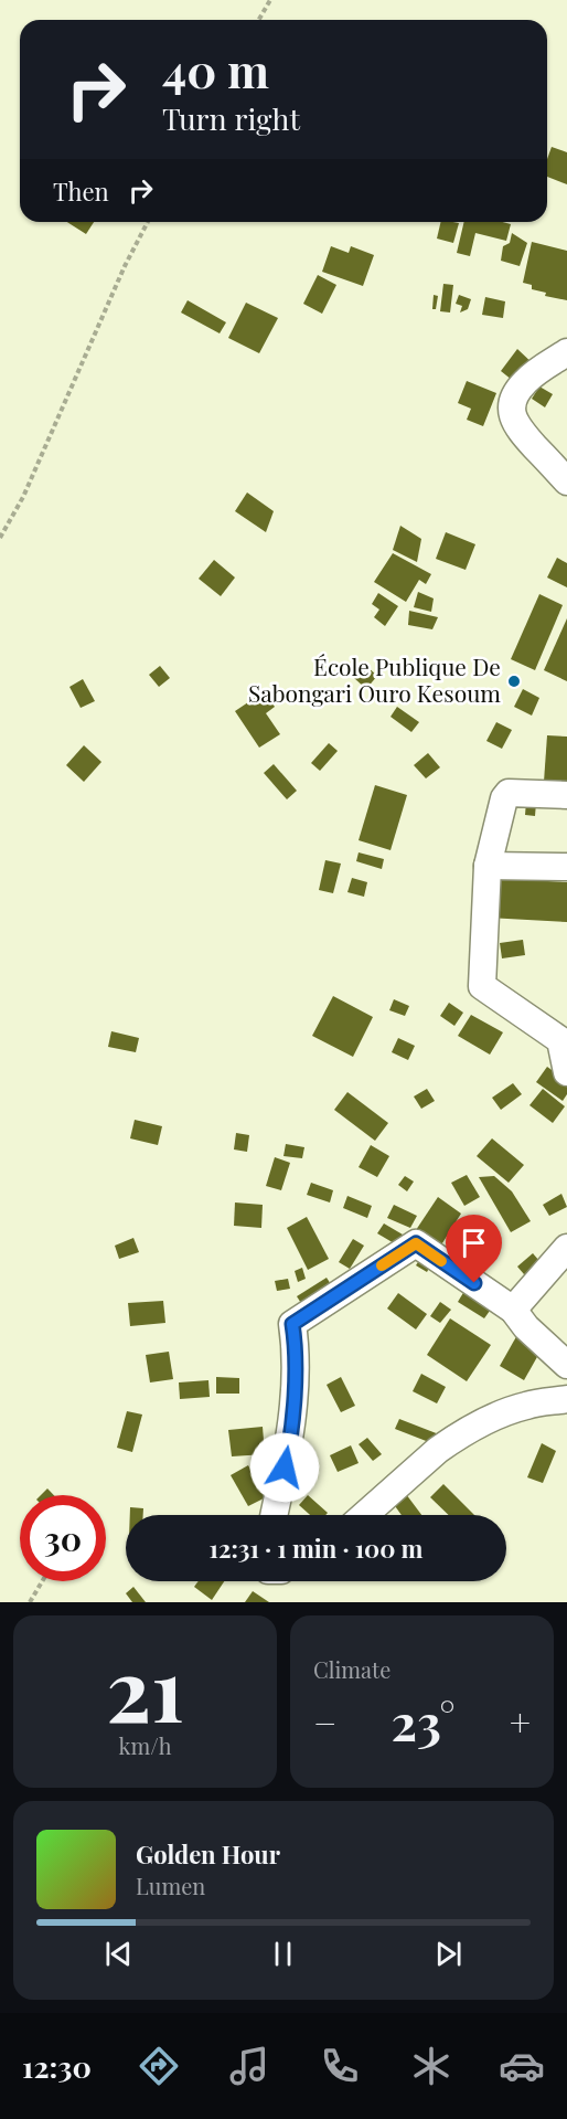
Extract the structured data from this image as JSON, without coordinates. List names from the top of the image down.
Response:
{
  "places": ["École Publique De Sabongari Ouro Kesoum"],
  "page": {
    "turn": ["40 m", "Turn right"],
    "then": "Then",
    "limit": "30",
    "trip": "12:31 · 1 min · 100 m",
    "tile": [
      ["21", "km/h"],
      "Climate"
    ],
    "heat": ["−", "23°", "+"],
    "song": ["Golden Hour", "Lumen"],
    "tabs": "12:30"
  }
}
